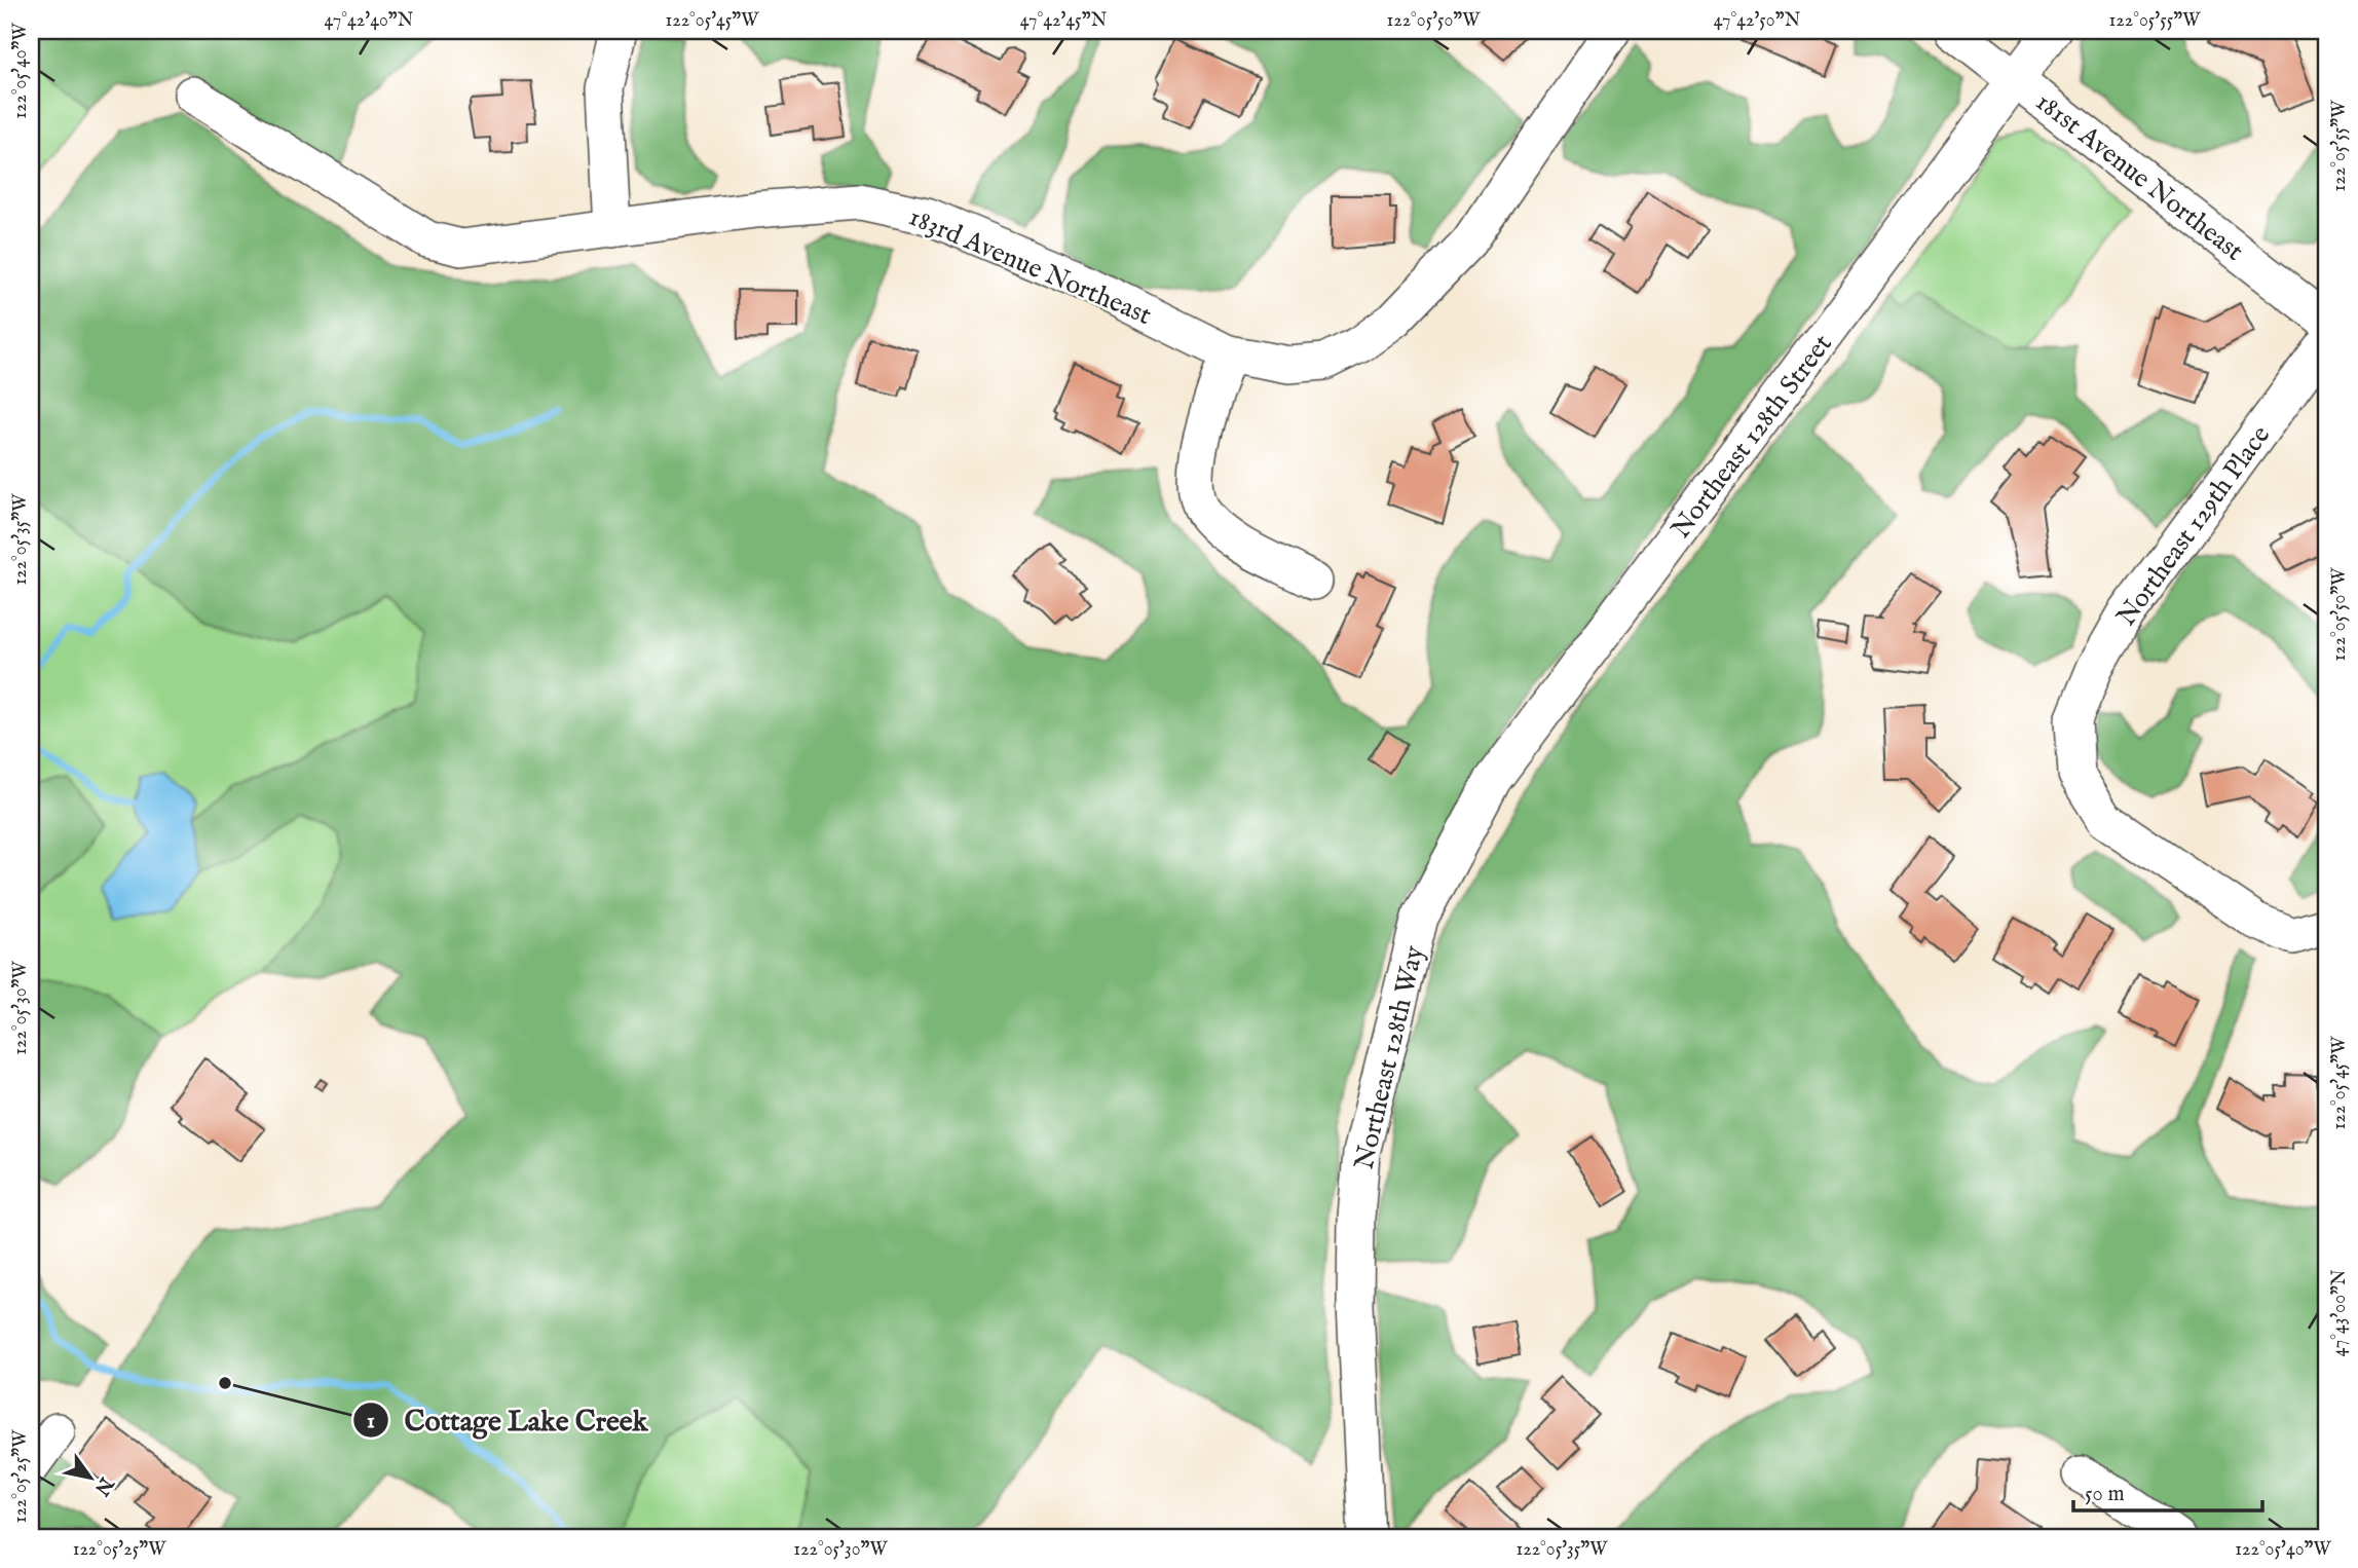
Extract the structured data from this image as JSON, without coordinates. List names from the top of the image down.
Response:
{
  "streets": {
    "street": [
      "181st Avenue Northeast",
      "183rd Avenue Northeast",
      "Northeast 128th Street",
      "Northeast 129th Place",
      "Northeast 128th Way"
    ]
  },
  "crossings": [
    ["181st Avenue Northeast", "Northeast 128th Street"],
    ["Northeast 128th Street", "Northeast 128th Way"]
  ],
  "places": ["Cottage Lake Creek"],
  "scale_bar": "50 m",
  "north": "bottom right",
  "coordinates": [
    "47°42'40\"N",
    "122°05'45\"W",
    "47°42'45\"N",
    "122°05'50\"W",
    "47°42'50\"N",
    "122°05'55\"W",
    "122°05'40\"W",
    "122°05'35\"W",
    "122°05'30\"W",
    "47°43'00\"N",
    "122°05'25\"W"
  ]
}
